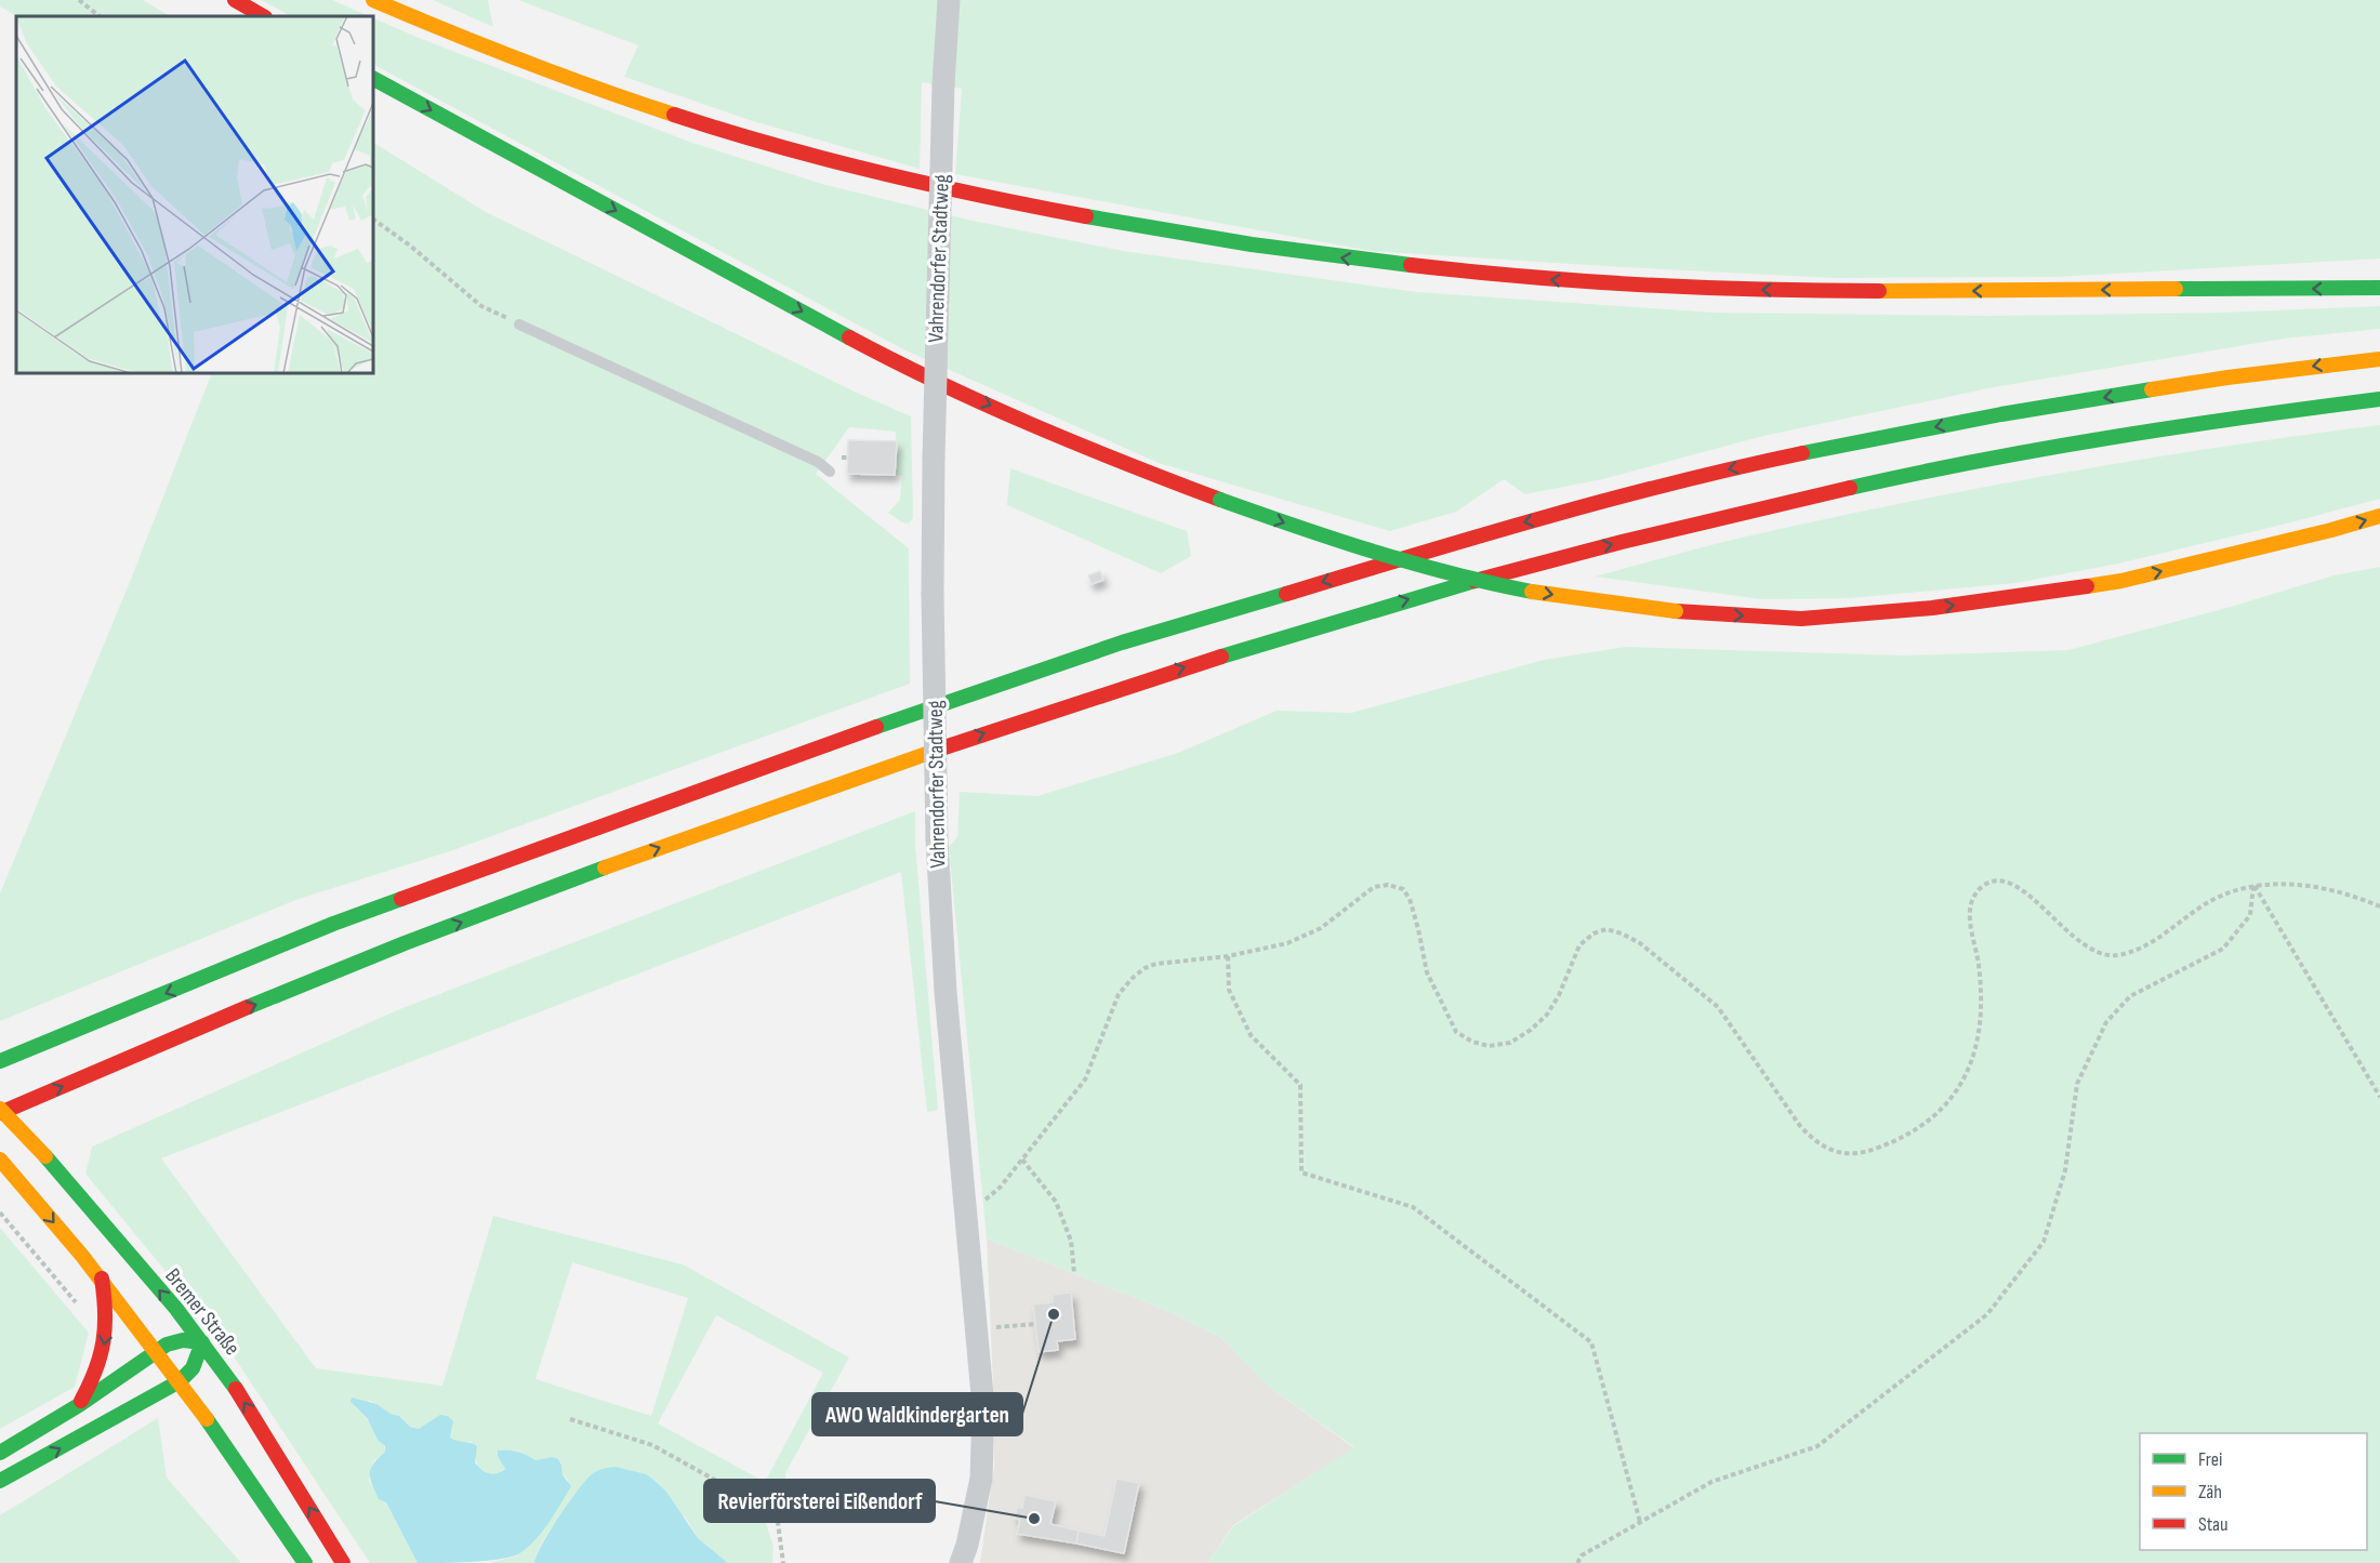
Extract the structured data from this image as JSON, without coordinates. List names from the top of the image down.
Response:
{
  "streets": {
    "main road": ["Bremer Straße"],
    "street": ["Vahrendorfer Stadtweg"]
  },
  "places": ["AWO Waldkindergarten", "Revierförsterei Eißendorf"],
  "legend": ["Frei", "Zäh", "Stau"]
}
